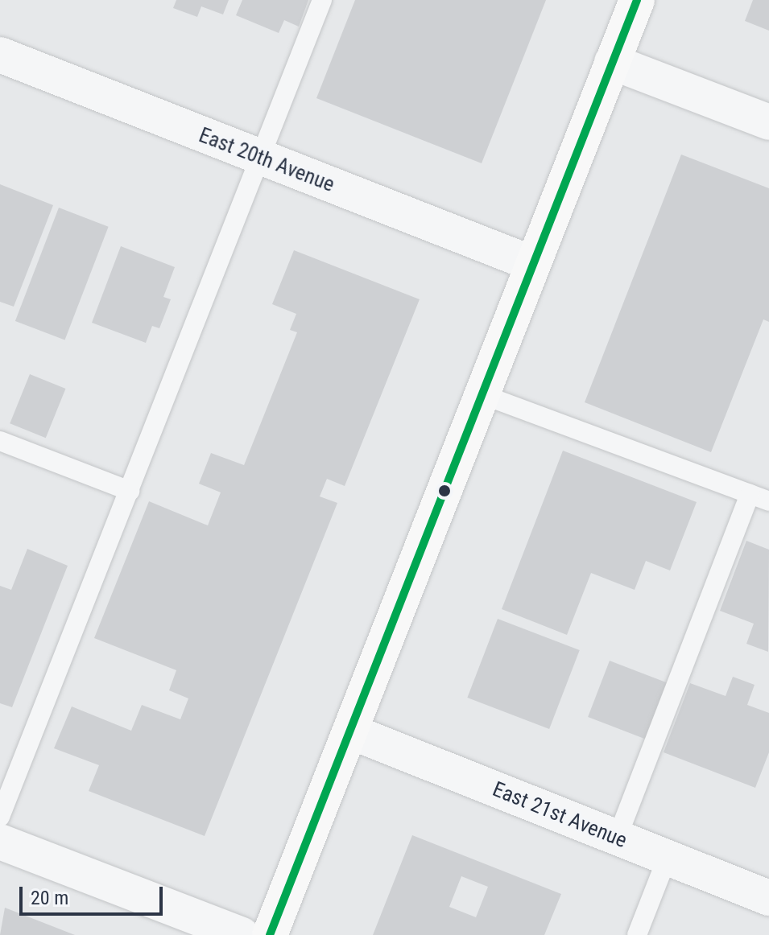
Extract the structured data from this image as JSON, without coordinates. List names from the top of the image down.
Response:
{
  "streets": {
    "street": ["East 20th Avenue", "East 21st Avenue"]
  },
  "scale_bar": "20 m"
}
